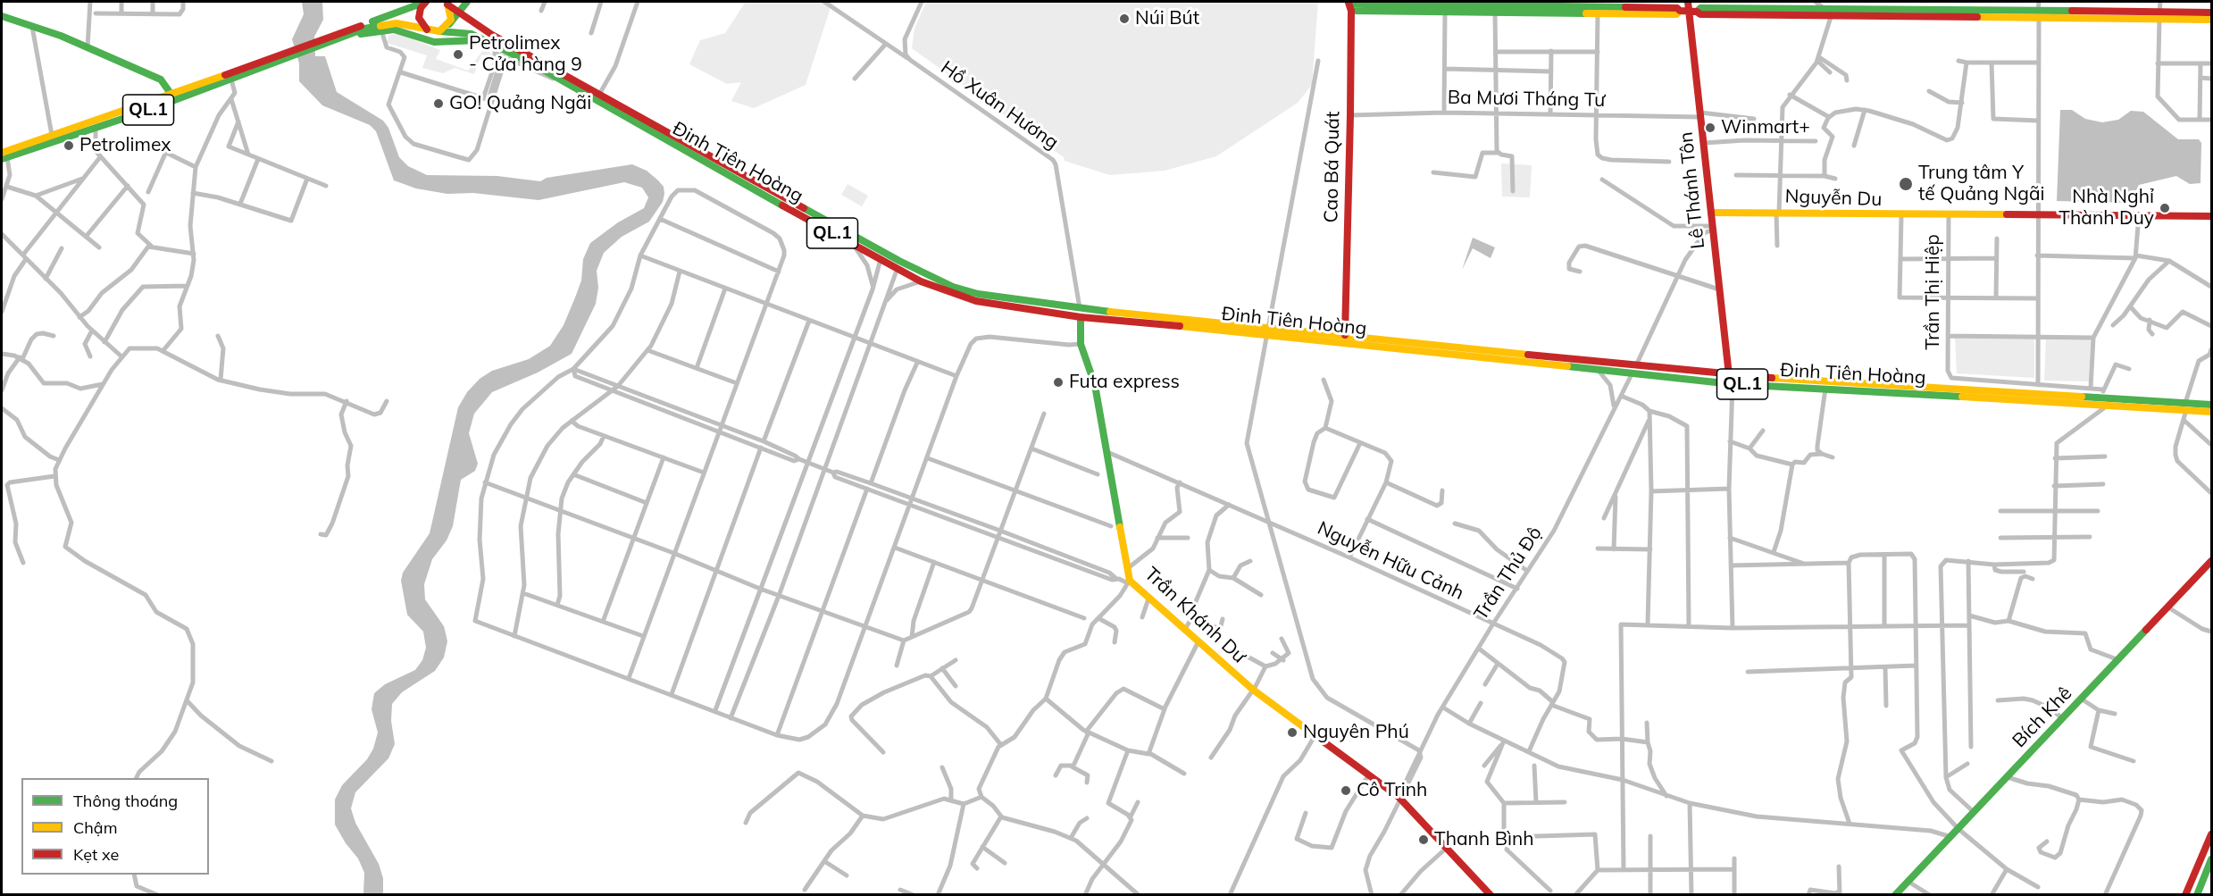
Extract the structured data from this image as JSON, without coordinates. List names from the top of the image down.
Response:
{
  "streets": {
    "main road": [
      "QL.1",
      "Đinh Tiên Hoàng",
      "Cao Bá Quát",
      "Lê Thánh Tôn",
      "Nguyễn Du",
      "Trần Khánh Dư",
      "Bích Khê"
    ],
    "street": [
      "Ba Mươi Tháng Tư",
      "Hồ Xuân Hương",
      "Trần Thị Hiệp",
      "Nguyễn Hữu Cảnh",
      "Trần Thủ Độ"
    ]
  },
  "crossings": [
    ["Ba Mươi Tháng Tư", "Cao Bá Quát"],
    ["Ba Mươi Tháng Tư", "Lê Thánh Tôn"],
    ["Hồ Xuân Hương", "Đinh Tiên Hoàng"],
    ["Hồ Xuân Hương", "Trần Khánh Dư"],
    ["QL.1", "Đinh Tiên Hoàng"],
    ["Đinh Tiên Hoàng", "Cao Bá Quát"],
    ["Đinh Tiên Hoàng", "Lê Thánh Tôn"],
    ["Đinh Tiên Hoàng", "Trần Thủ Độ"],
    ["Đinh Tiên Hoàng", "Trần Khánh Dư"],
    ["Lê Thánh Tôn", "Nguyễn Du"],
    ["Nguyễn Du", "Trần Thị Hiệp"],
    ["Nguyễn Hữu Cảnh", "Trần Thủ Độ"],
    ["Trần Thủ Độ", "Trần Khánh Dư"]
  ],
  "places": [
    "Núi Bút",
    "Petrolimex - Cửa hàng 9",
    "GO! Quảng Ngãi",
    "Winmart+",
    "Petrolimex",
    "Trung tâm Y tế Quảng Ngãi",
    "Nhà Nghỉ Thành Duy",
    "Futa express",
    "Nguyên Phú",
    "Cô Trinh",
    "Thanh Bình"
  ],
  "legend": ["Thông thoáng", "Chậm", "Kẹt xe"]
}
